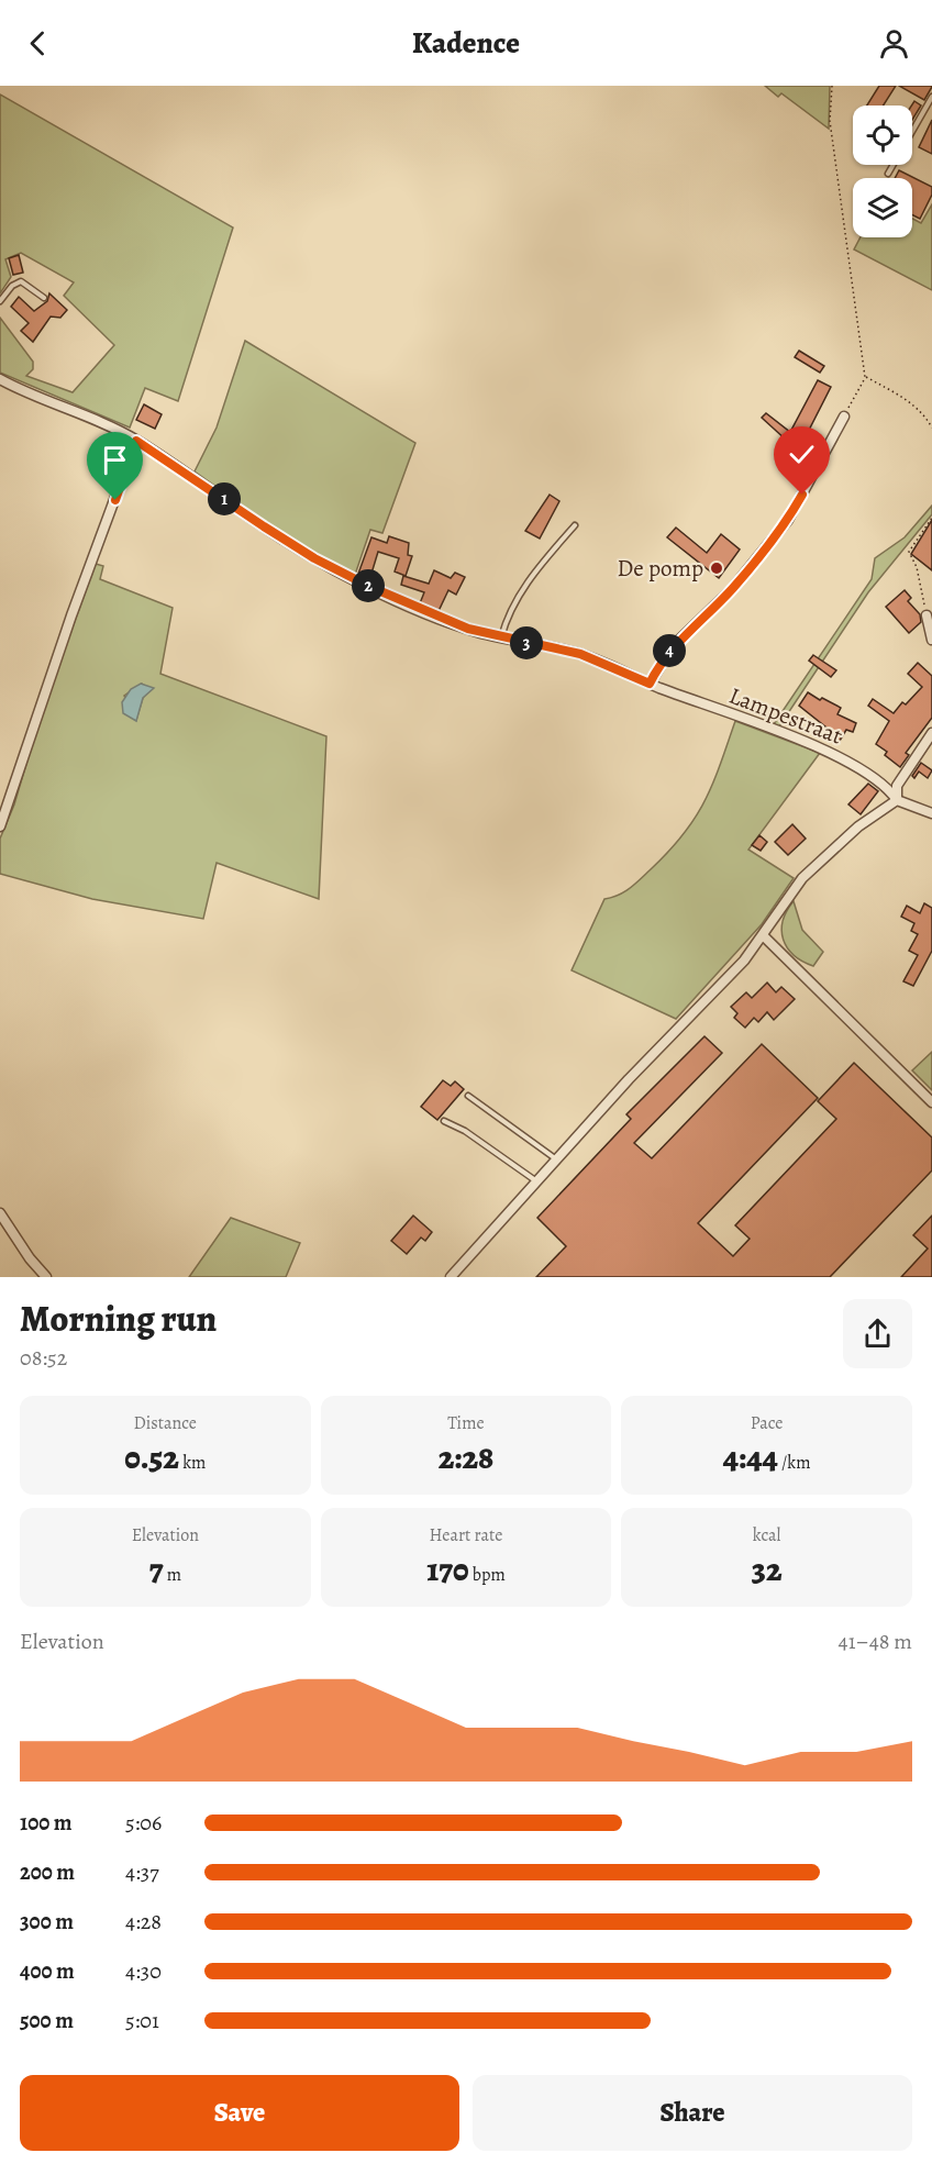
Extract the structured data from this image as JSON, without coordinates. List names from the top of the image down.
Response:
{
  "streets": {
    "street": ["Lampestraat"]
  },
  "places": ["De pomp"],
  "page": {
    "header": "Kadence",
    "pins": [
      "1",
      "2",
      "3",
      "4"
    ],
    "heading": ["Morning run", "08:52"],
    "stats": [
      ["Distance", "0.52 km"],
      ["Time", "2:28"],
      ["Pace", "4:44 /km"],
      ["Elevation", "7 m"],
      ["Heart rate", "170 bpm"],
      ["kcal", "32"]
    ],
    "chart": ["Elevation", "41–48 m"],
    "list": [
      {
        "name": "100 m",
        "note": "5:06"
      },
      {
        "name": "200 m",
        "note": "4:37"
      },
      {
        "name": "300 m",
        "note": "4:28"
      },
      {
        "name": "400 m",
        "note": "4:30"
      },
      {
        "name": "500 m",
        "note": "5:01"
      }
    ],
    "buttons": ["Save", "Share"]
  }
}
